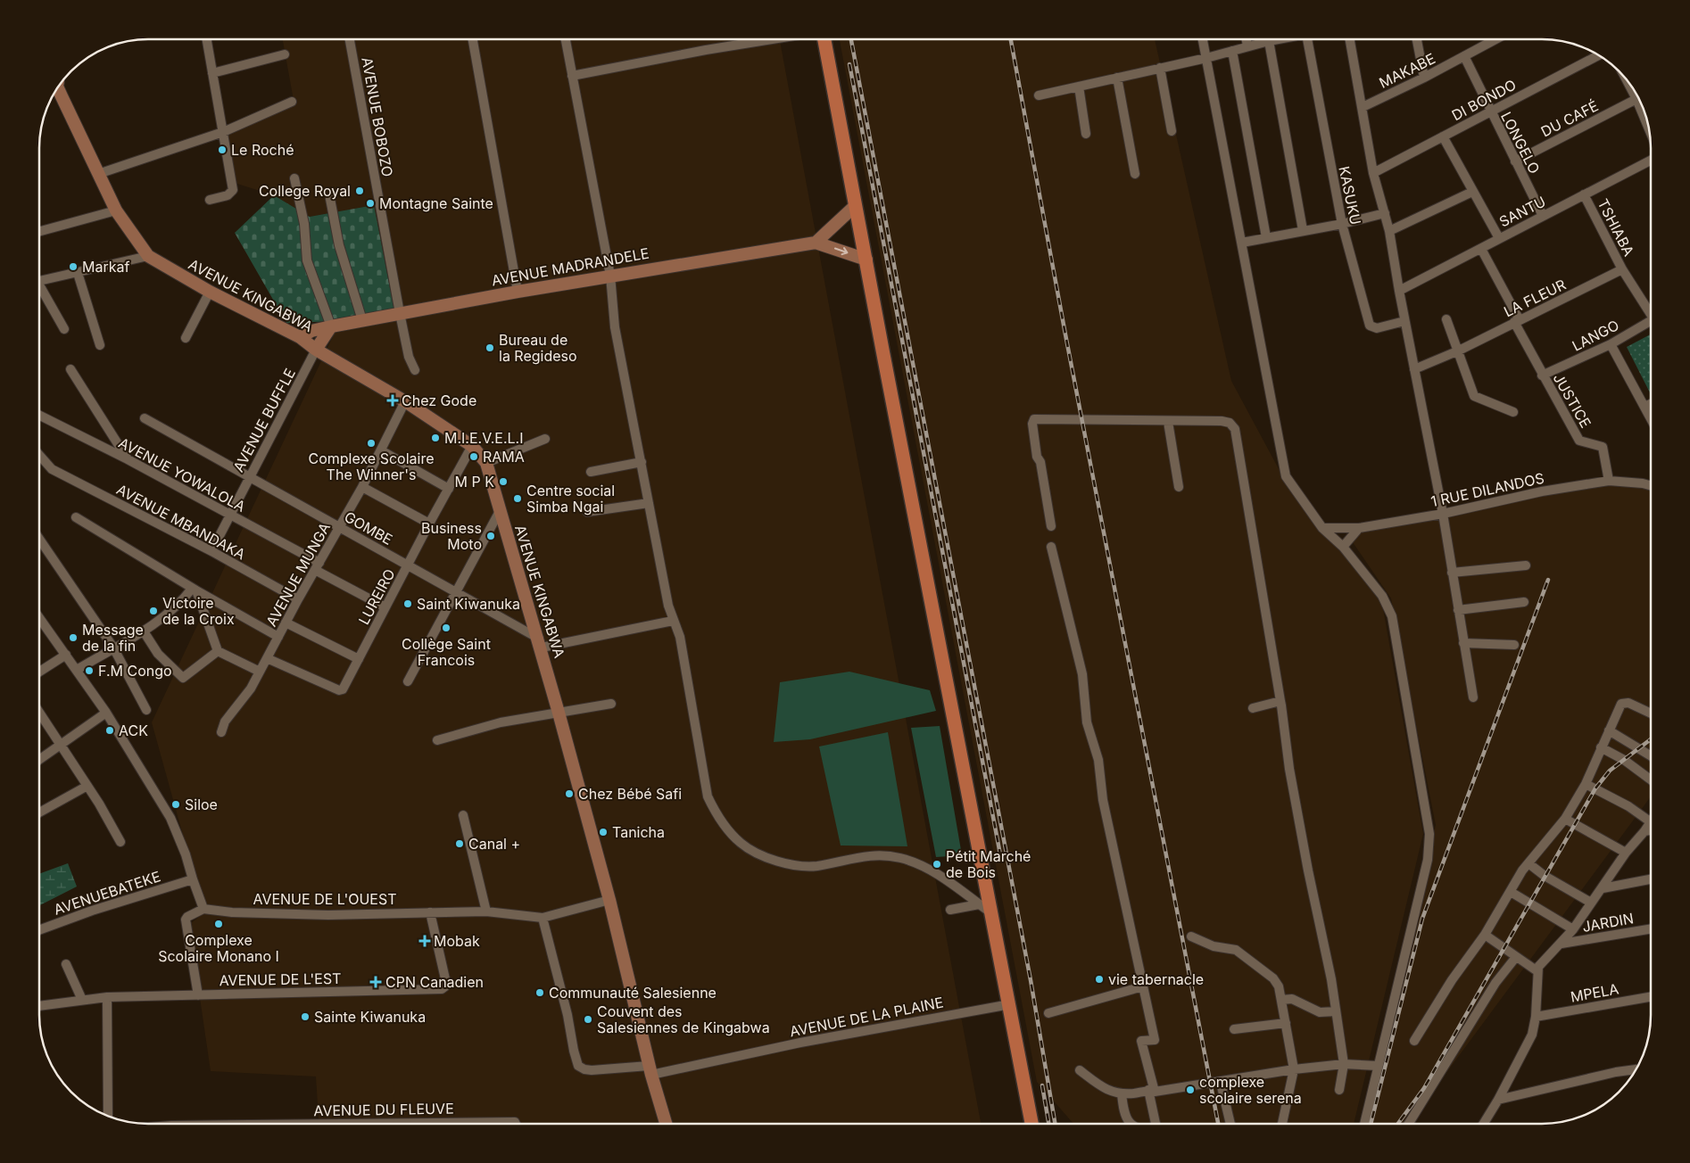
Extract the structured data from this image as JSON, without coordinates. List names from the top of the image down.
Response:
{
  "streets": {
    "street": [
      "MAKABE",
      "DI BONDO",
      "AVENUE BOBOZO",
      "DU CAFÉ",
      "LONGELO",
      "KASUKU",
      "SANTU",
      "TSHIABA",
      "AVENUE MADRANDELE",
      "AVENUE KINGABWA",
      "LA FLEUR",
      "LANGO",
      "JUSTICE",
      "AVENUE BUFFLE",
      "AVENUE YOWALOLA",
      "1 RUE DILANDOS",
      "AVENUE MBANDAKA",
      "GOMBE",
      "AVENUE MUNGA",
      "LUREIRO",
      "AVENUEBATEKE",
      "AVENUE DE L'OUEST",
      "JARDIN",
      "AVENUE DE L'EST",
      "MPELA",
      "AVENUE DE LA PLAINE",
      "AVENUE DU FLEUVE"
    ]
  },
  "crossings": [
    ["MAKABE", "LONGELO"],
    ["DI BONDO", "LONGELO"],
    ["AVENUE BOBOZO", "AVENUE MADRANDELE"],
    ["DU CAFÉ", "LONGELO"],
    ["LONGELO", "SANTU"],
    ["SANTU", "TSHIABA"],
    ["SANTU", "JUSTICE"],
    ["TSHIABA", "LA FLEUR"],
    ["AVENUE MADRANDELE", "AVENUE KINGABWA"],
    ["AVENUE KINGABWA", "AVENUE BUFFLE"],
    ["AVENUE KINGABWA", "GOMBE"],
    ["AVENUE KINGABWA", "AVENUE MUNGA"],
    ["AVENUE KINGABWA", "LUREIRO"],
    ["AVENUE KINGABWA", "AVENUE DE L'OUEST"],
    ["AVENUE KINGABWA", "AVENUE DE LA PLAINE"],
    ["LA FLEUR", "JUSTICE"],
    ["LANGO", "JUSTICE"],
    ["JUSTICE", "1 RUE DILANDOS"],
    ["AVENUE BUFFLE", "AVENUE YOWALOLA"],
    ["AVENUE BUFFLE", "AVENUE MBANDAKA"],
    ["AVENUE BUFFLE", "GOMBE"],
    ["AVENUE YOWALOLA", "AVENUE MUNGA"],
    ["AVENUE YOWALOLA", "LUREIRO"],
    ["AVENUE MBANDAKA", "AVENUE MUNGA"],
    ["GOMBE", "AVENUE MUNGA"],
    ["GOMBE", "LUREIRO"],
    ["AVENUE MUNGA", "LUREIRO"],
    ["AVENUE DE L'OUEST", "AVENUE DE L'EST"],
    ["AVENUE DE L'OUEST", "AVENUE DE LA PLAINE"]
  ],
  "places": {
    "other": [
      "Le Roché",
      "College Royal",
      "Montagne Sainte",
      "Markaf",
      "Bureau de la Regideso",
      "M.I.E.V.E.L.I",
      "Complexe Scolaire The Winner's",
      "RAMA",
      "M P K",
      "Centre social Simba Ngai",
      "Business Moto",
      "Saint Kiwanuka",
      "Victoire de la Croix",
      "Collège Saint Francois",
      "Message de la fin",
      "F.M Congo",
      "ACK",
      "Chez Bébé Safi",
      "Siloe",
      "Tanicha",
      "Canal +",
      "Pétit Marché de Bois",
      "Complexe Scolaire Monano I",
      "vie tabernacle",
      "Communauté Salesienne",
      "Sainte Kiwanuka",
      "Couvent des Salesiennes de Kingabwa",
      "complexe scolaire serena"
    ],
    "health": ["Chez Gode", "Mobak", "CPN Canadien"]
  }
}
